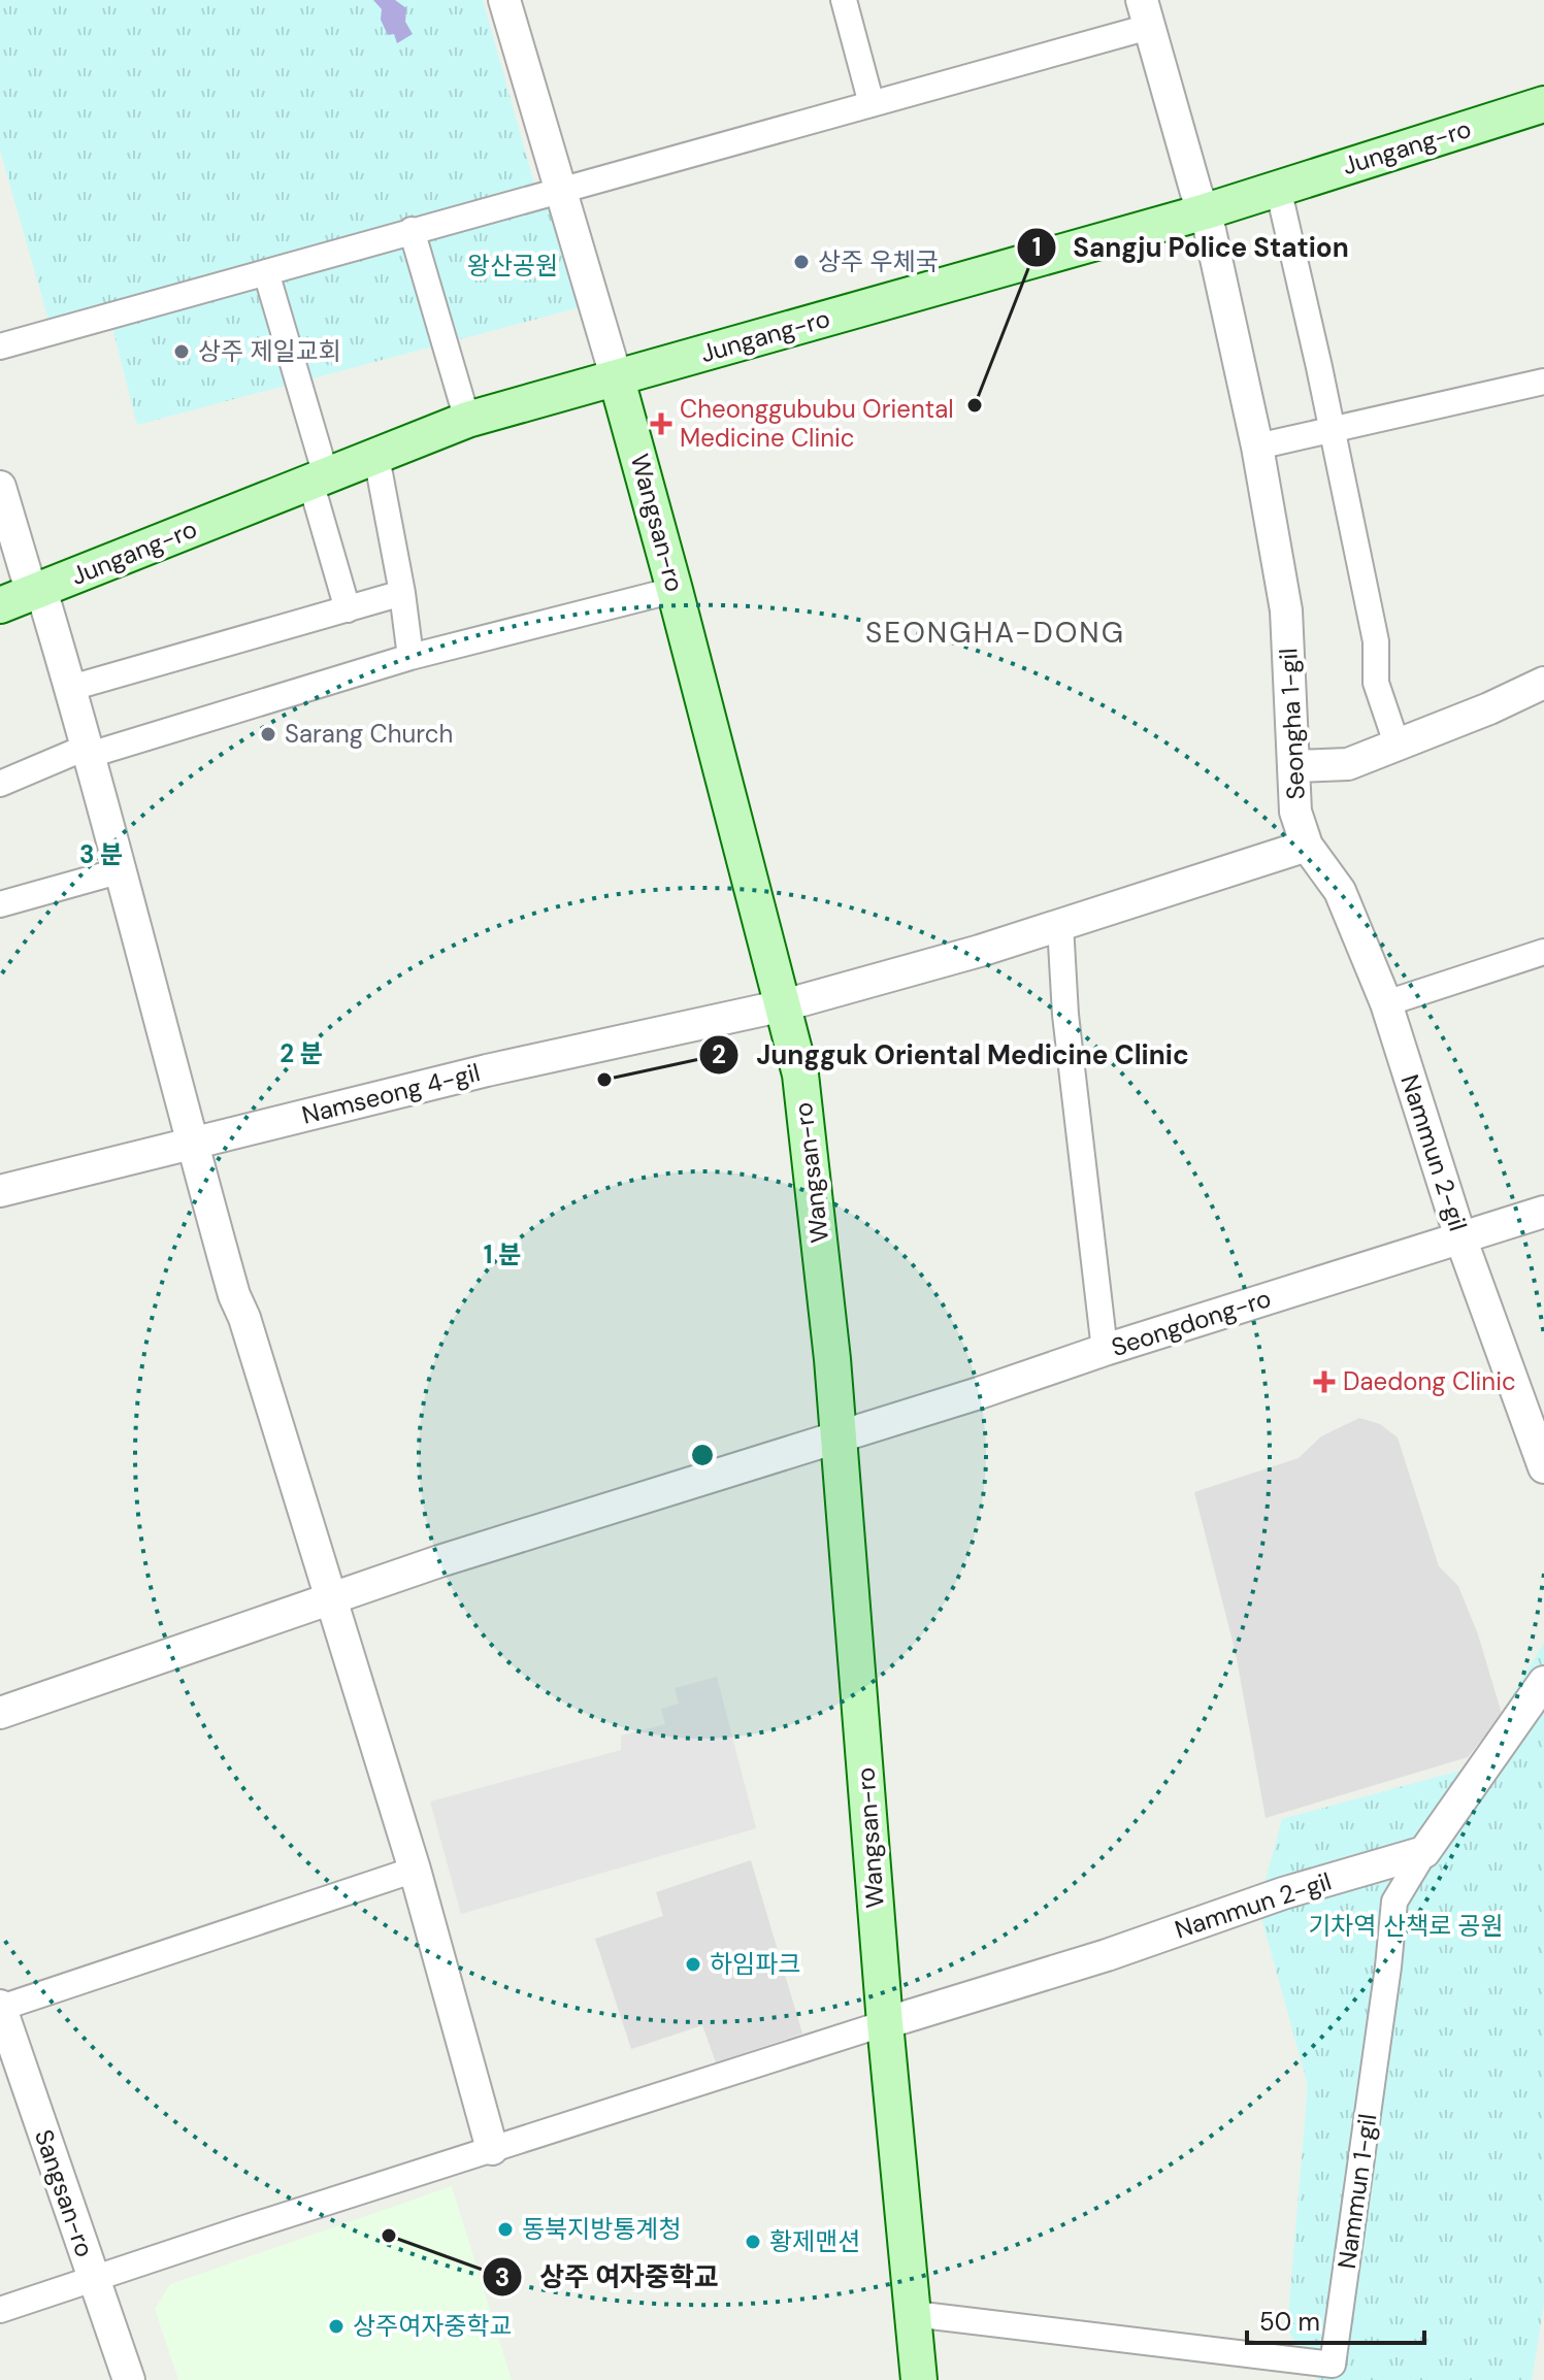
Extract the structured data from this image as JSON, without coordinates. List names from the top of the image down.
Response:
{
  "streets": {
    "main road": ["Jungang-ro", "Wangsan-ro"],
    "street": [
      "Seongha 1-gil",
      "Namseong 4-gil",
      "Nammun 2-gil",
      "Seongdong-ro",
      "Nammun 1-gil",
      "Sangsan-ro"
    ]
  },
  "crossings": [
    ["Jungang-ro", "Wangsan-ro"],
    ["Jungang-ro", "Seongha 1-gil"],
    ["Wangsan-ro", "Namseong 4-gil"],
    ["Wangsan-ro", "Nammun 2-gil"],
    ["Wangsan-ro", "Seongdong-ro"],
    ["Wangsan-ro", "Nammun 1-gil"],
    ["Seongha 1-gil", "Nammun 2-gil"],
    ["Nammun 2-gil", "Seongdong-ro"],
    ["Nammun 2-gil", "Nammun 1-gil"]
  ],
  "districts": ["SEONGHA-DONG"],
  "parks": ["왕산공원", "기차역 산책로 공원"],
  "places": {
    "other": [
      "상주 우체국",
      "상주 제일교회",
      "Sangju Police Station",
      "Sarang Church",
      "Jungguk Oriental Medicine Clinic",
      "하임파크",
      "동북지방통계청",
      "상주 여자중학교",
      "황제맨션",
      "상주여자중학교"
    ],
    "health": ["Cheonggububu Oriental Medicine Clinic", "Daedong Clinic"]
  },
  "scale_bar": "50 m",
  "rings": ["3 분", "2 분", "1 분"]
}
